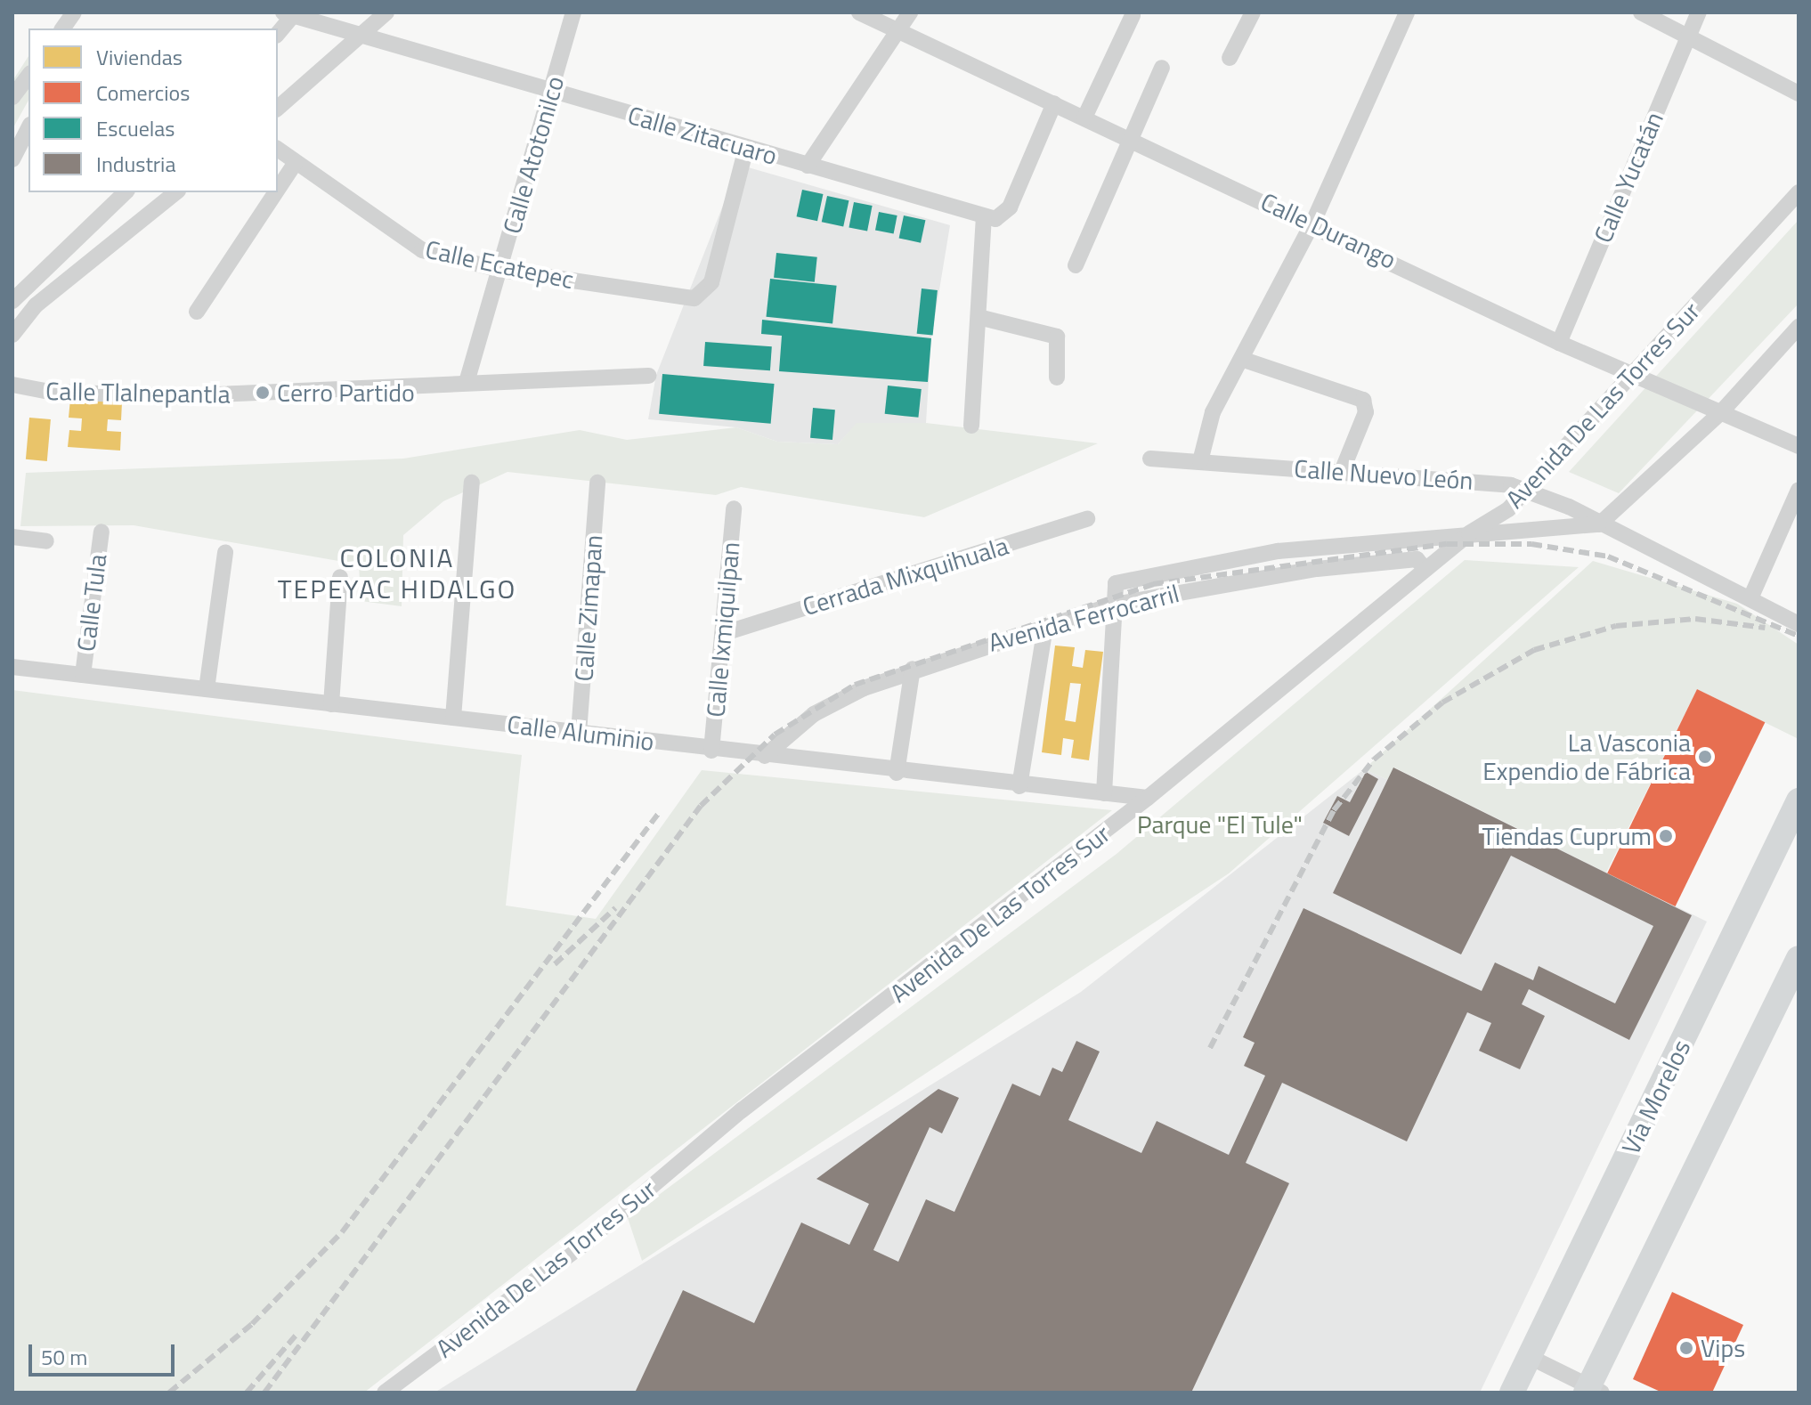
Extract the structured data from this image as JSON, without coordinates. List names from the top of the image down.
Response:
{
  "streets": {
    "main road": ["Vía Morelos"],
    "street": [
      "Calle Zitacuaro",
      "Calle Atotonilco",
      "Calle Yucatán",
      "Calle Durango",
      "Calle Ecatepec",
      "Calle Tlalnepantla",
      "Avenida De Las Torres Sur",
      "Calle Nuevo León",
      "Cerrada Mixquihuala",
      "Calle Tula",
      "Calle Zimapan",
      "Avenida Ferrocarril",
      "Calle Ixmiquilpan",
      "Calle Aluminio"
    ]
  },
  "crossings": [
    ["Calle Zitacuaro", "Calle Atotonilco"],
    ["Calle Zitacuaro", "Calle Ecatepec"],
    ["Calle Atotonilco", "Calle Ecatepec"],
    ["Calle Atotonilco", "Calle Tlalnepantla"],
    ["Calle Yucatán", "Calle Durango"],
    ["Calle Durango", "Avenida De Las Torres Sur"],
    ["Avenida De Las Torres Sur", "Calle Nuevo León"],
    ["Avenida De Las Torres Sur", "Avenida Ferrocarril"],
    ["Avenida De Las Torres Sur", "Calle Aluminio"],
    ["Calle Nuevo León", "Avenida Ferrocarril"],
    ["Cerrada Mixquihuala", "Calle Ixmiquilpan"],
    ["Calle Tula", "Calle Aluminio"],
    ["Calle Zimapan", "Calle Aluminio"],
    ["Avenida Ferrocarril", "Calle Aluminio"],
    ["Calle Ixmiquilpan", "Calle Aluminio"]
  ],
  "districts": ["COLONIA TEPEYAC HIDALGO"],
  "parks": ["Parque \"El Tule\""],
  "places": [
    "Cerro Partido",
    "La Vasconia Expendio de Fábrica",
    "Tiendas Cuprum",
    "Vips"
  ],
  "legend": [
    "Viviendas",
    "Comercios",
    "Escuelas",
    "Industria"
  ],
  "scale_bar": "50 m"
}
